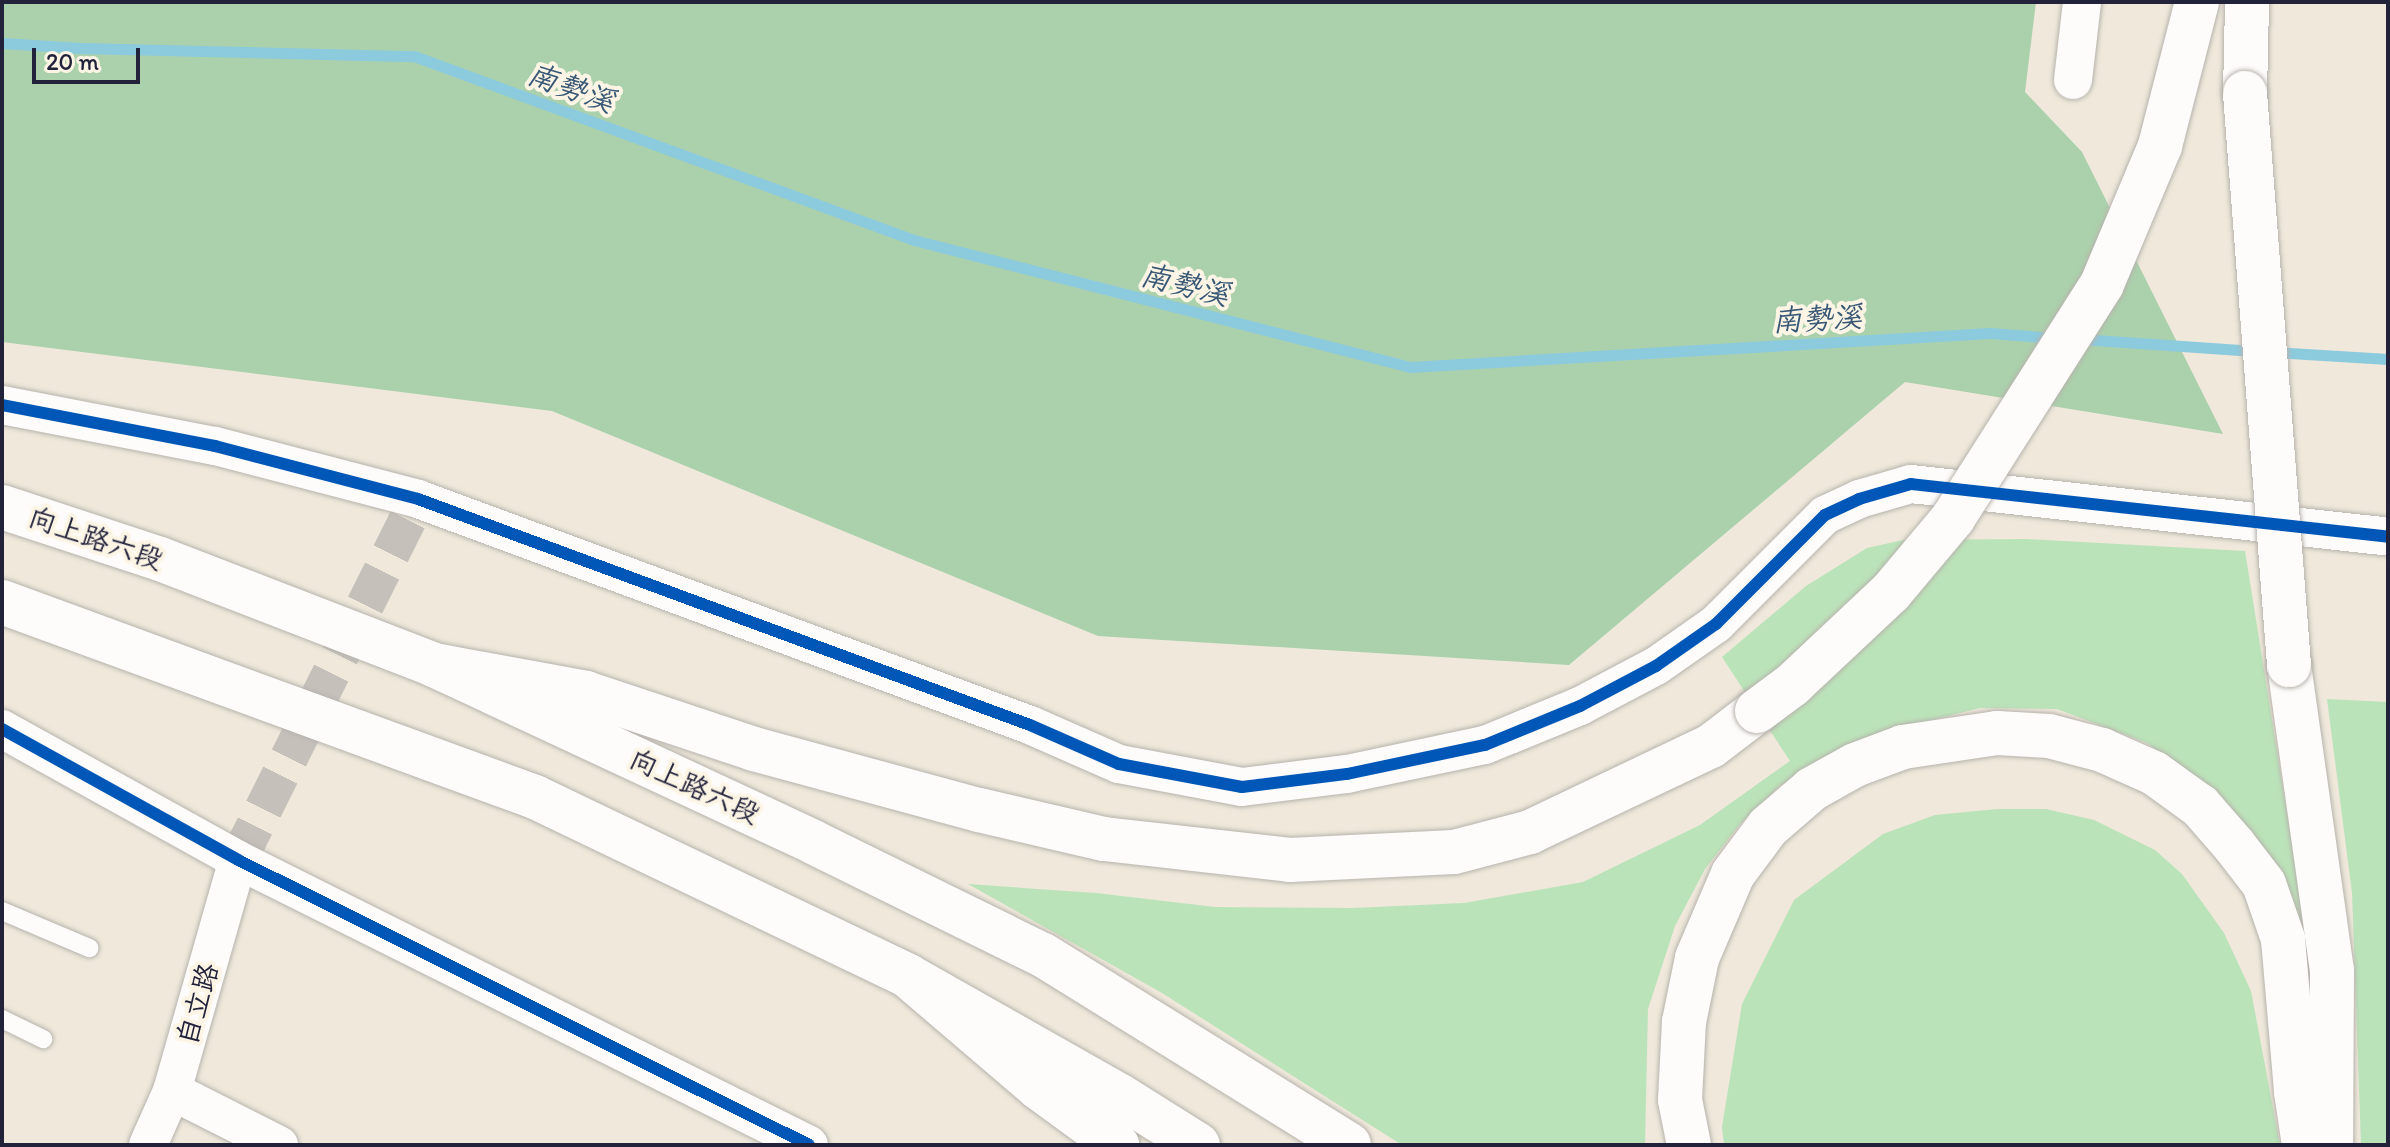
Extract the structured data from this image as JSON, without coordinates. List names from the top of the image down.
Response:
{
  "streets": {
    "main road": ["向上路六段"],
    "street": ["自立路"]
  },
  "water": ["南勢溪"],
  "scale_bar": "20 m"
}
